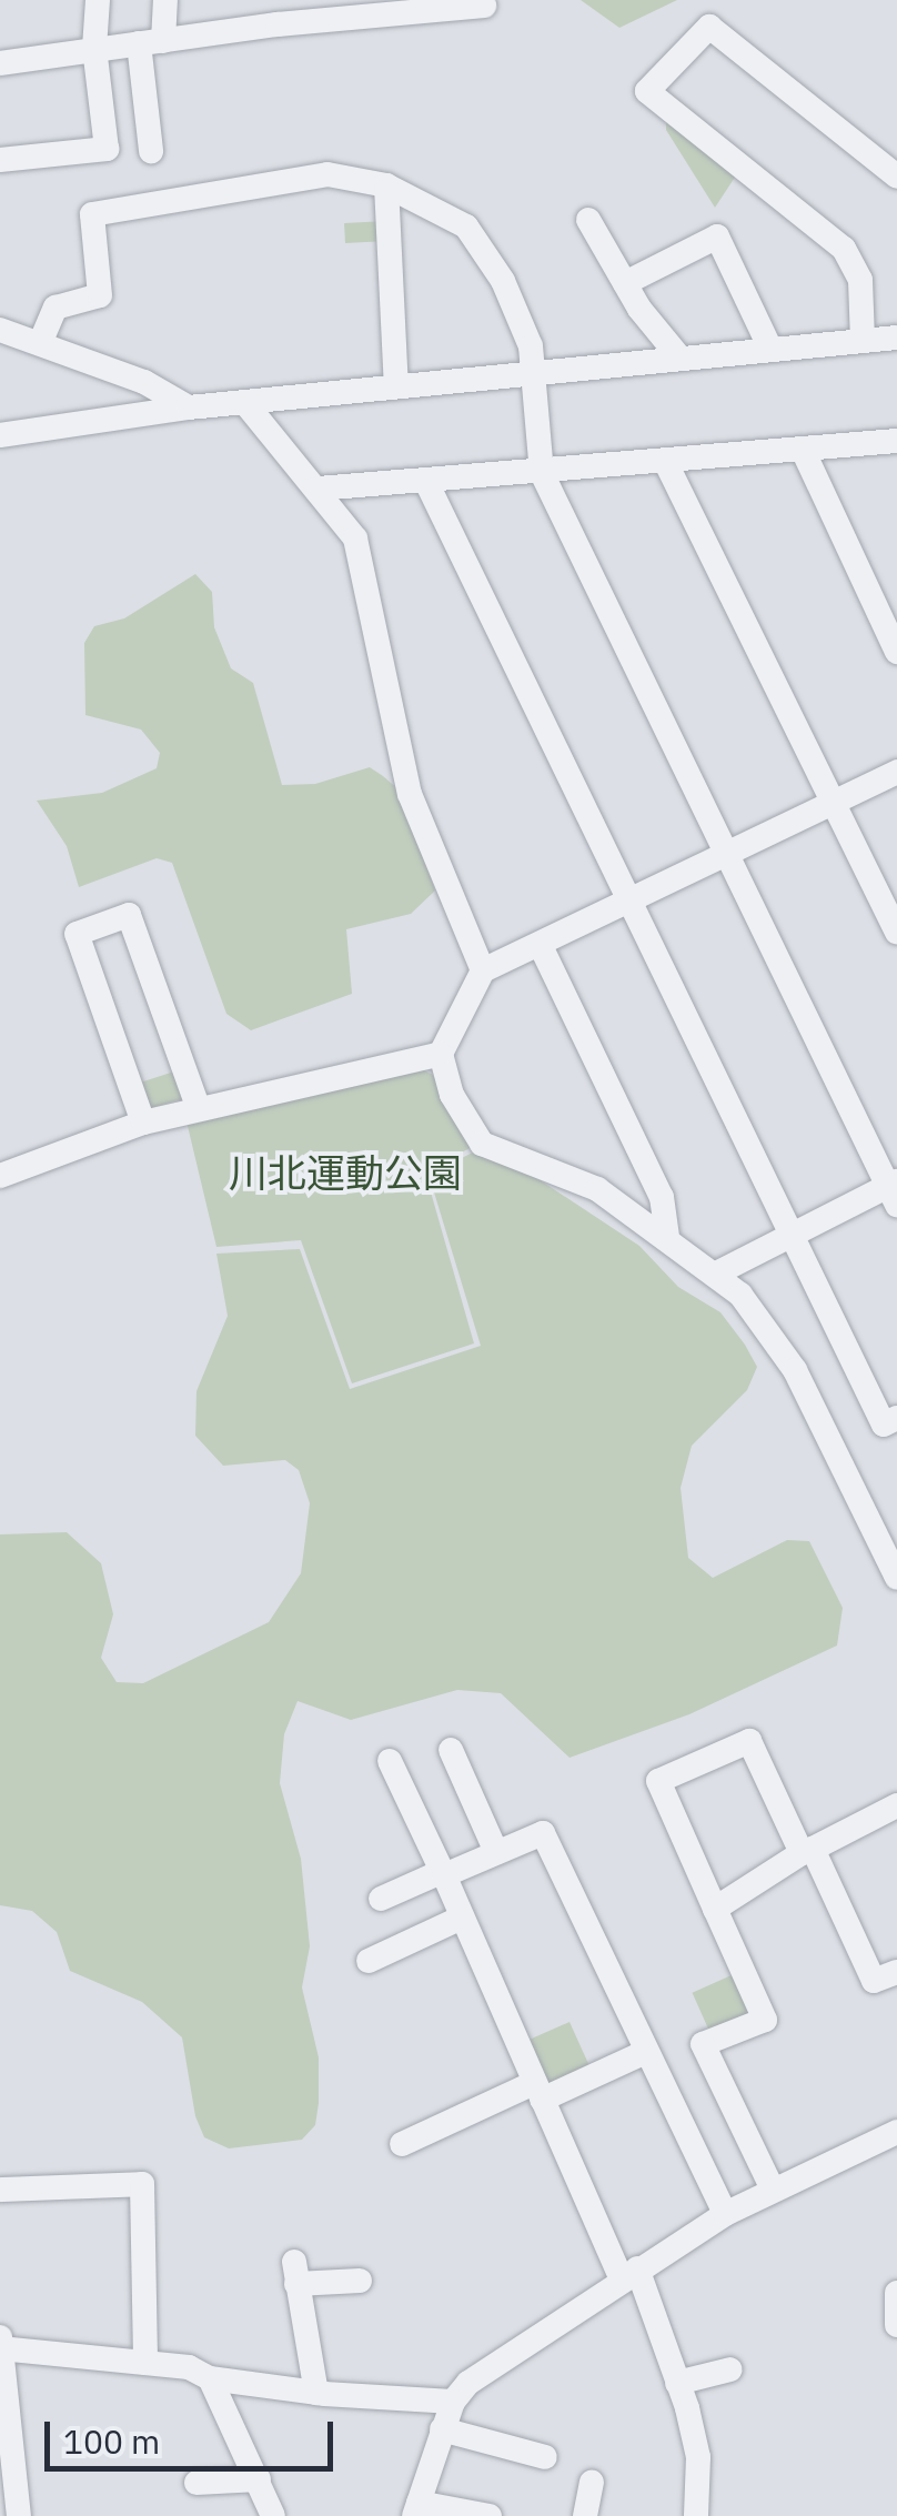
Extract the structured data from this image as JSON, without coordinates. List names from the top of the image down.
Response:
{
  "parks": ["川北運動公園"],
  "scale_bar": "100 m"
}
